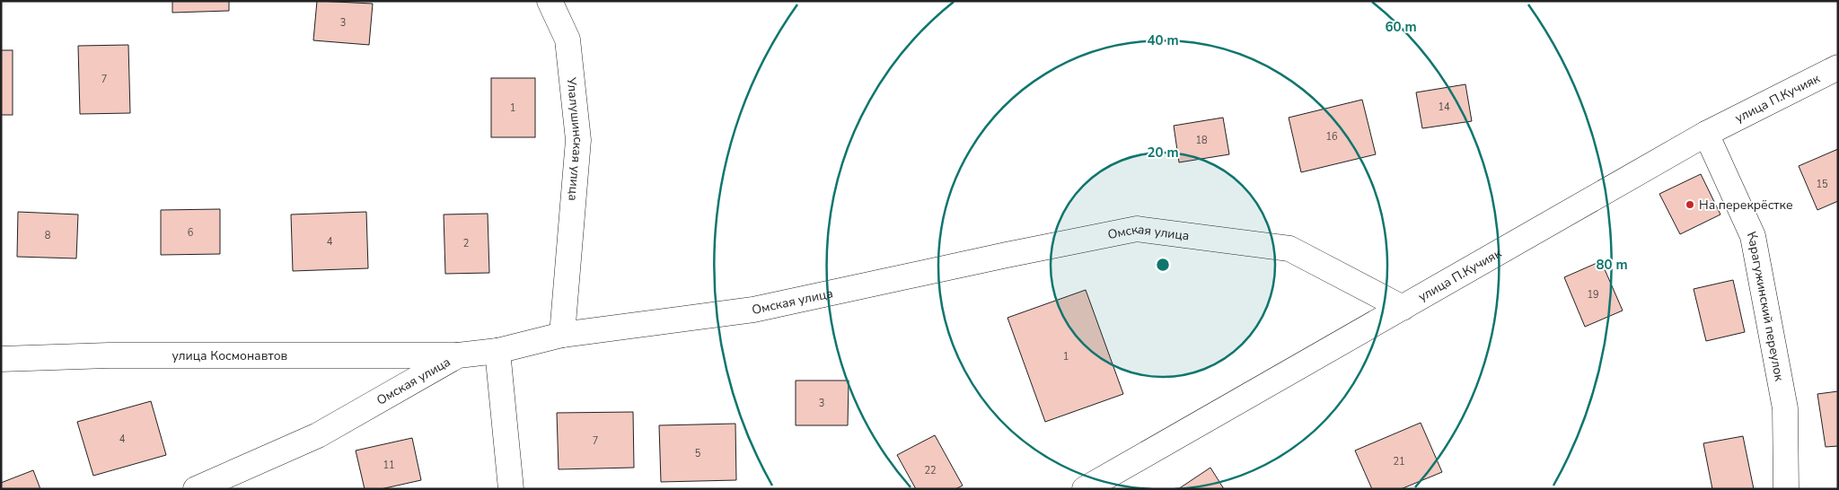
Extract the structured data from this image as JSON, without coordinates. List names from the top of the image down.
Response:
{
  "streets": {
    "street": [
      "улица П.Кучияк",
      "Улалушинская улица",
      "Омская улица",
      "Карагужинский переулок",
      "улица Космонавтов"
    ]
  },
  "crossings": [
    ["улица П.Кучияк", "Омская улица"],
    ["улица П.Кучияк", "Карагужинский переулок"],
    ["Улалушинская улица", "Омская улица"],
    ["Омская улица", "улица Космонавтов"]
  ],
  "places": ["На перекрёстке"],
  "house_numbers": [
    "3",
    "7",
    "14",
    "1",
    "16",
    "18",
    "15",
    "6",
    "8",
    "4",
    "2",
    "19",
    "1",
    "3",
    "4",
    "7",
    "5",
    "21",
    "11",
    "22"
  ],
  "rings": [
    "60 m",
    "40 m",
    "20 m",
    "80 m"
  ]
}
